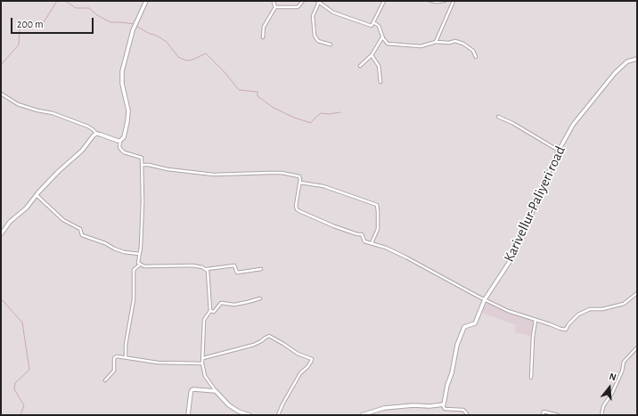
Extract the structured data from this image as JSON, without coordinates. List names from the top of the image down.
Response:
{
  "streets": {
    "main road": ["Karivellur-Paliyeri road"]
  },
  "scale_bar": "200 m",
  "north": "top"
}
